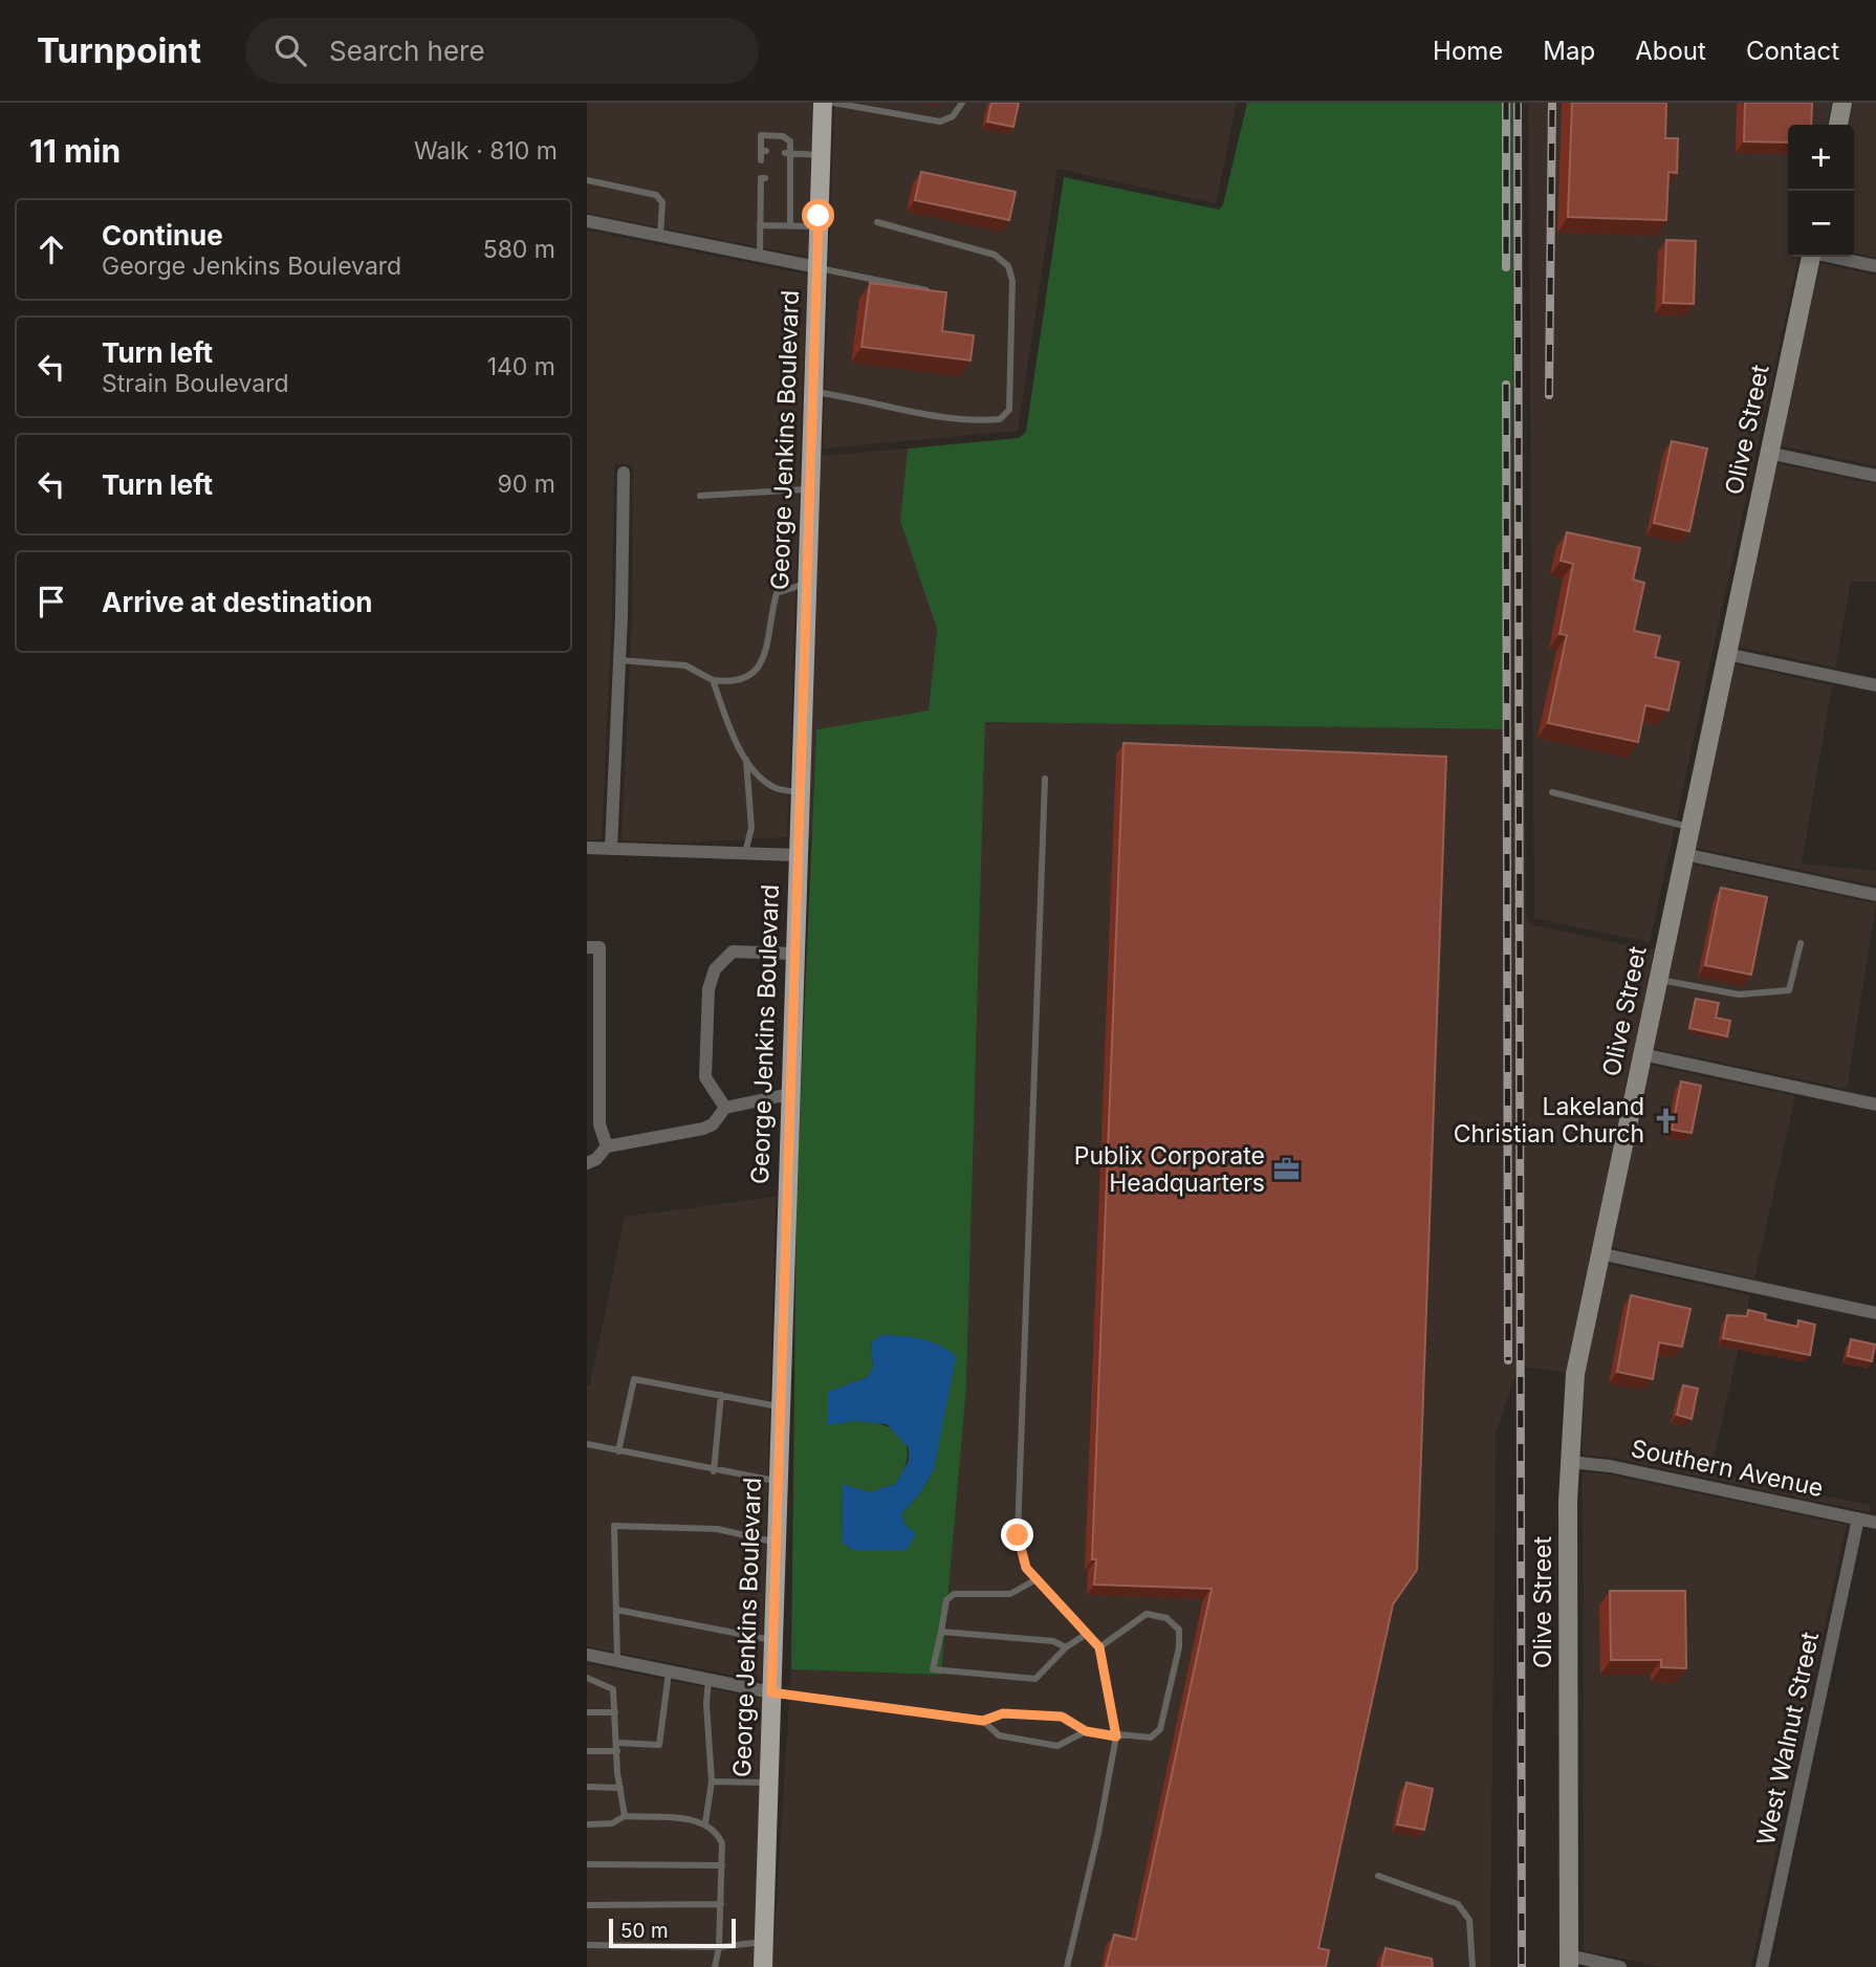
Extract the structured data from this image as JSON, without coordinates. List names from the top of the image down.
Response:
{
  "streets": {
    "main road": ["Olive Street", "George Jenkins Boulevard"],
    "street": ["Southern Avenue", "West Walnut Street"]
  },
  "crossings": [
    ["Olive Street", "Southern Avenue"],
    ["Southern Avenue", "West Walnut Street"]
  ],
  "places": {
    "church": ["Lakeland Christian Church"],
    "office": ["Publix Corporate Headquarters"]
  },
  "scale_bar": "50 m",
  "page": {
    "header": "Turnpoint",
    "search": "Search here",
    "nav": [
      "Home",
      "Map",
      "About",
      "Contact"
    ],
    "heading": ["11 min", "Walk · 810 m"],
    "map_buttons": ["+", "−"],
    "list": [
      ["Continue", "George Jenkins Boulevard", "580 m"],
      ["Turn left", "Strain Boulevard", "140 m"],
      ["Turn left", "90 m"],
      "Arrive at destination"
    ],
    "scale": "50 m"
  }
}
